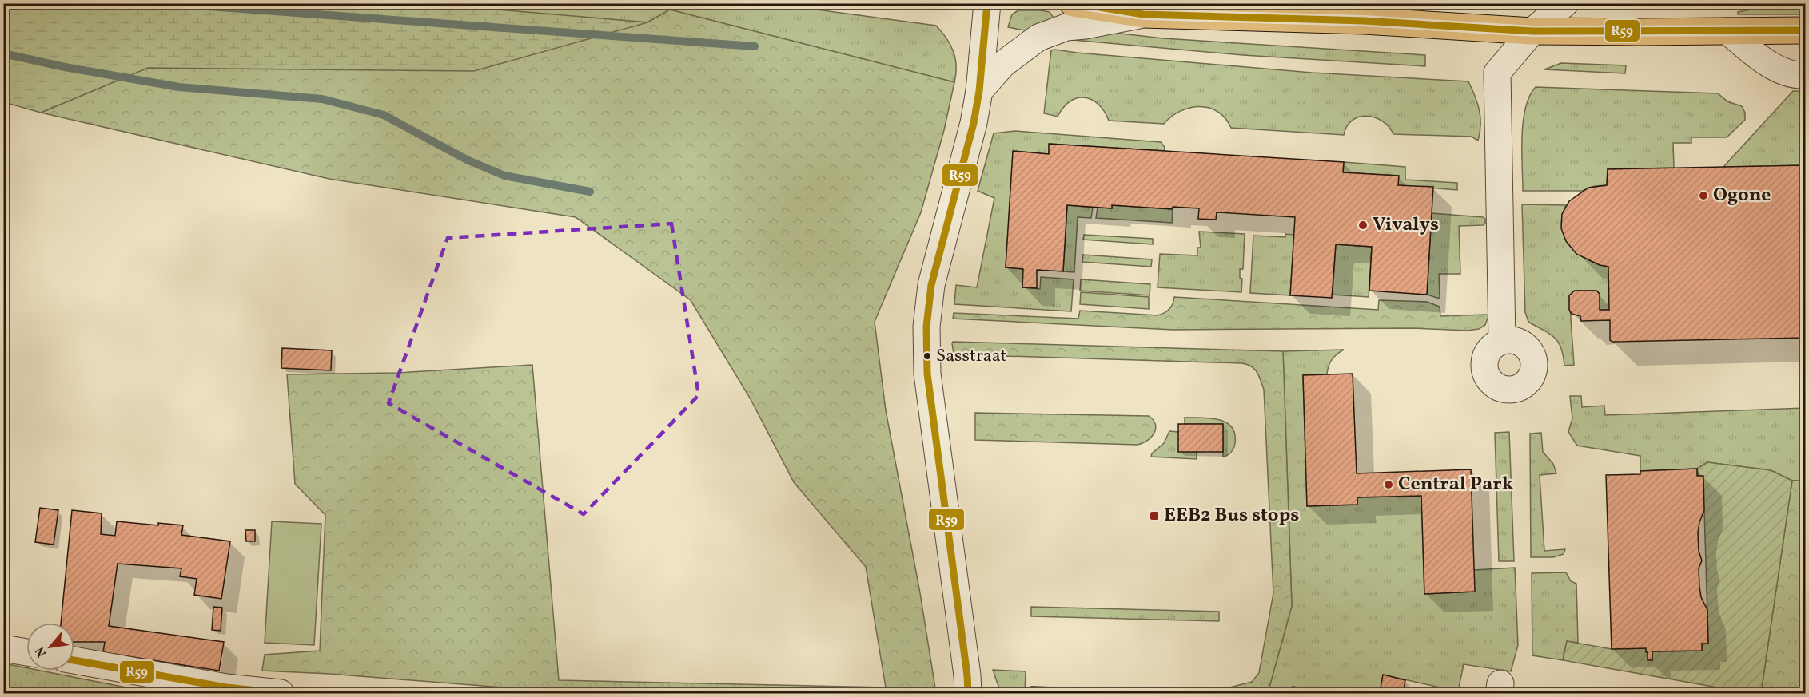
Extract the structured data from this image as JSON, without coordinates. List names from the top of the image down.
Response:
{
  "places": {
    "other": [
      "Ogone",
      "Vivalys",
      "Sasstraat",
      "Central Park"
    ],
    "transit": ["EEB2 Bus stops"]
  },
  "lines": ["transit line R59"],
  "north": "bottom left"
}
